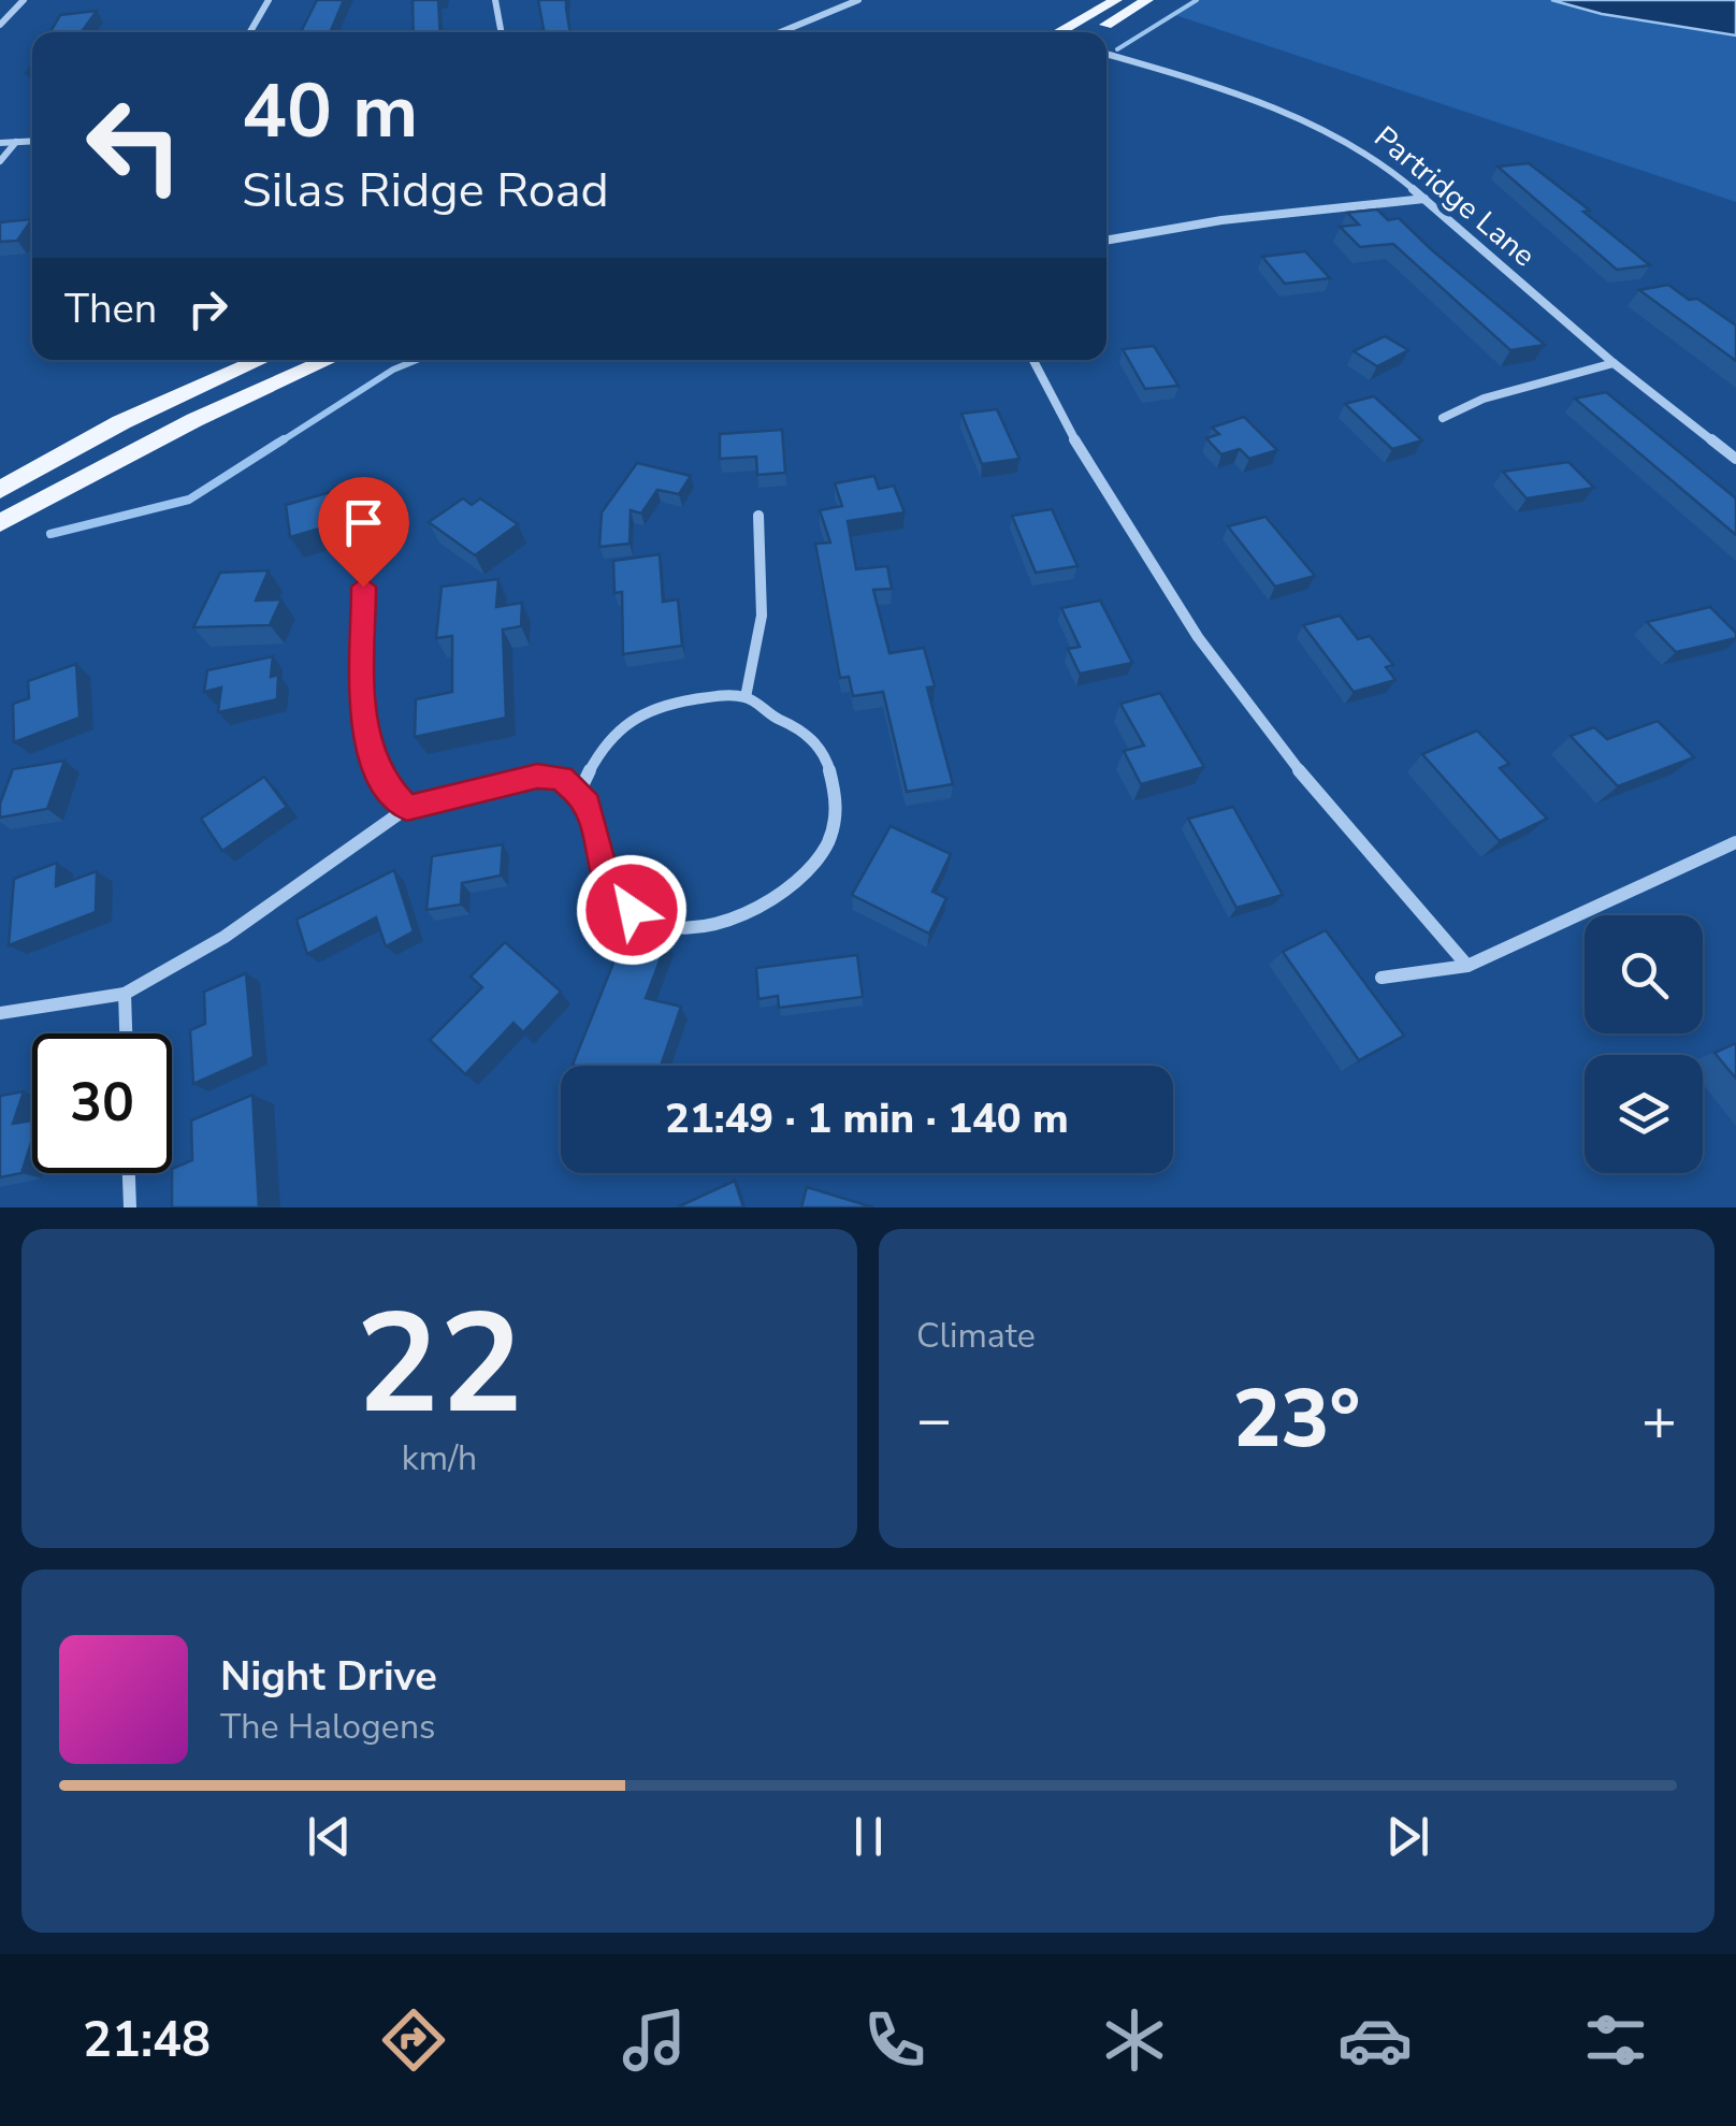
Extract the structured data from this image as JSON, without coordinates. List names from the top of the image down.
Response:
{
  "streets": {
    "street": ["Partridge Lane"]
  },
  "page": {
    "turn": ["40 m", "Silas Ridge Road"],
    "then": "Then",
    "limit": "30",
    "trip": "21:49 · 1 min · 140 m",
    "tile": [
      ["22", "km/h"],
      "Climate"
    ],
    "heat": ["−", "23°", "+"],
    "song": ["Night Drive", "The Halogens"],
    "tabs": "21:48"
  }
}
